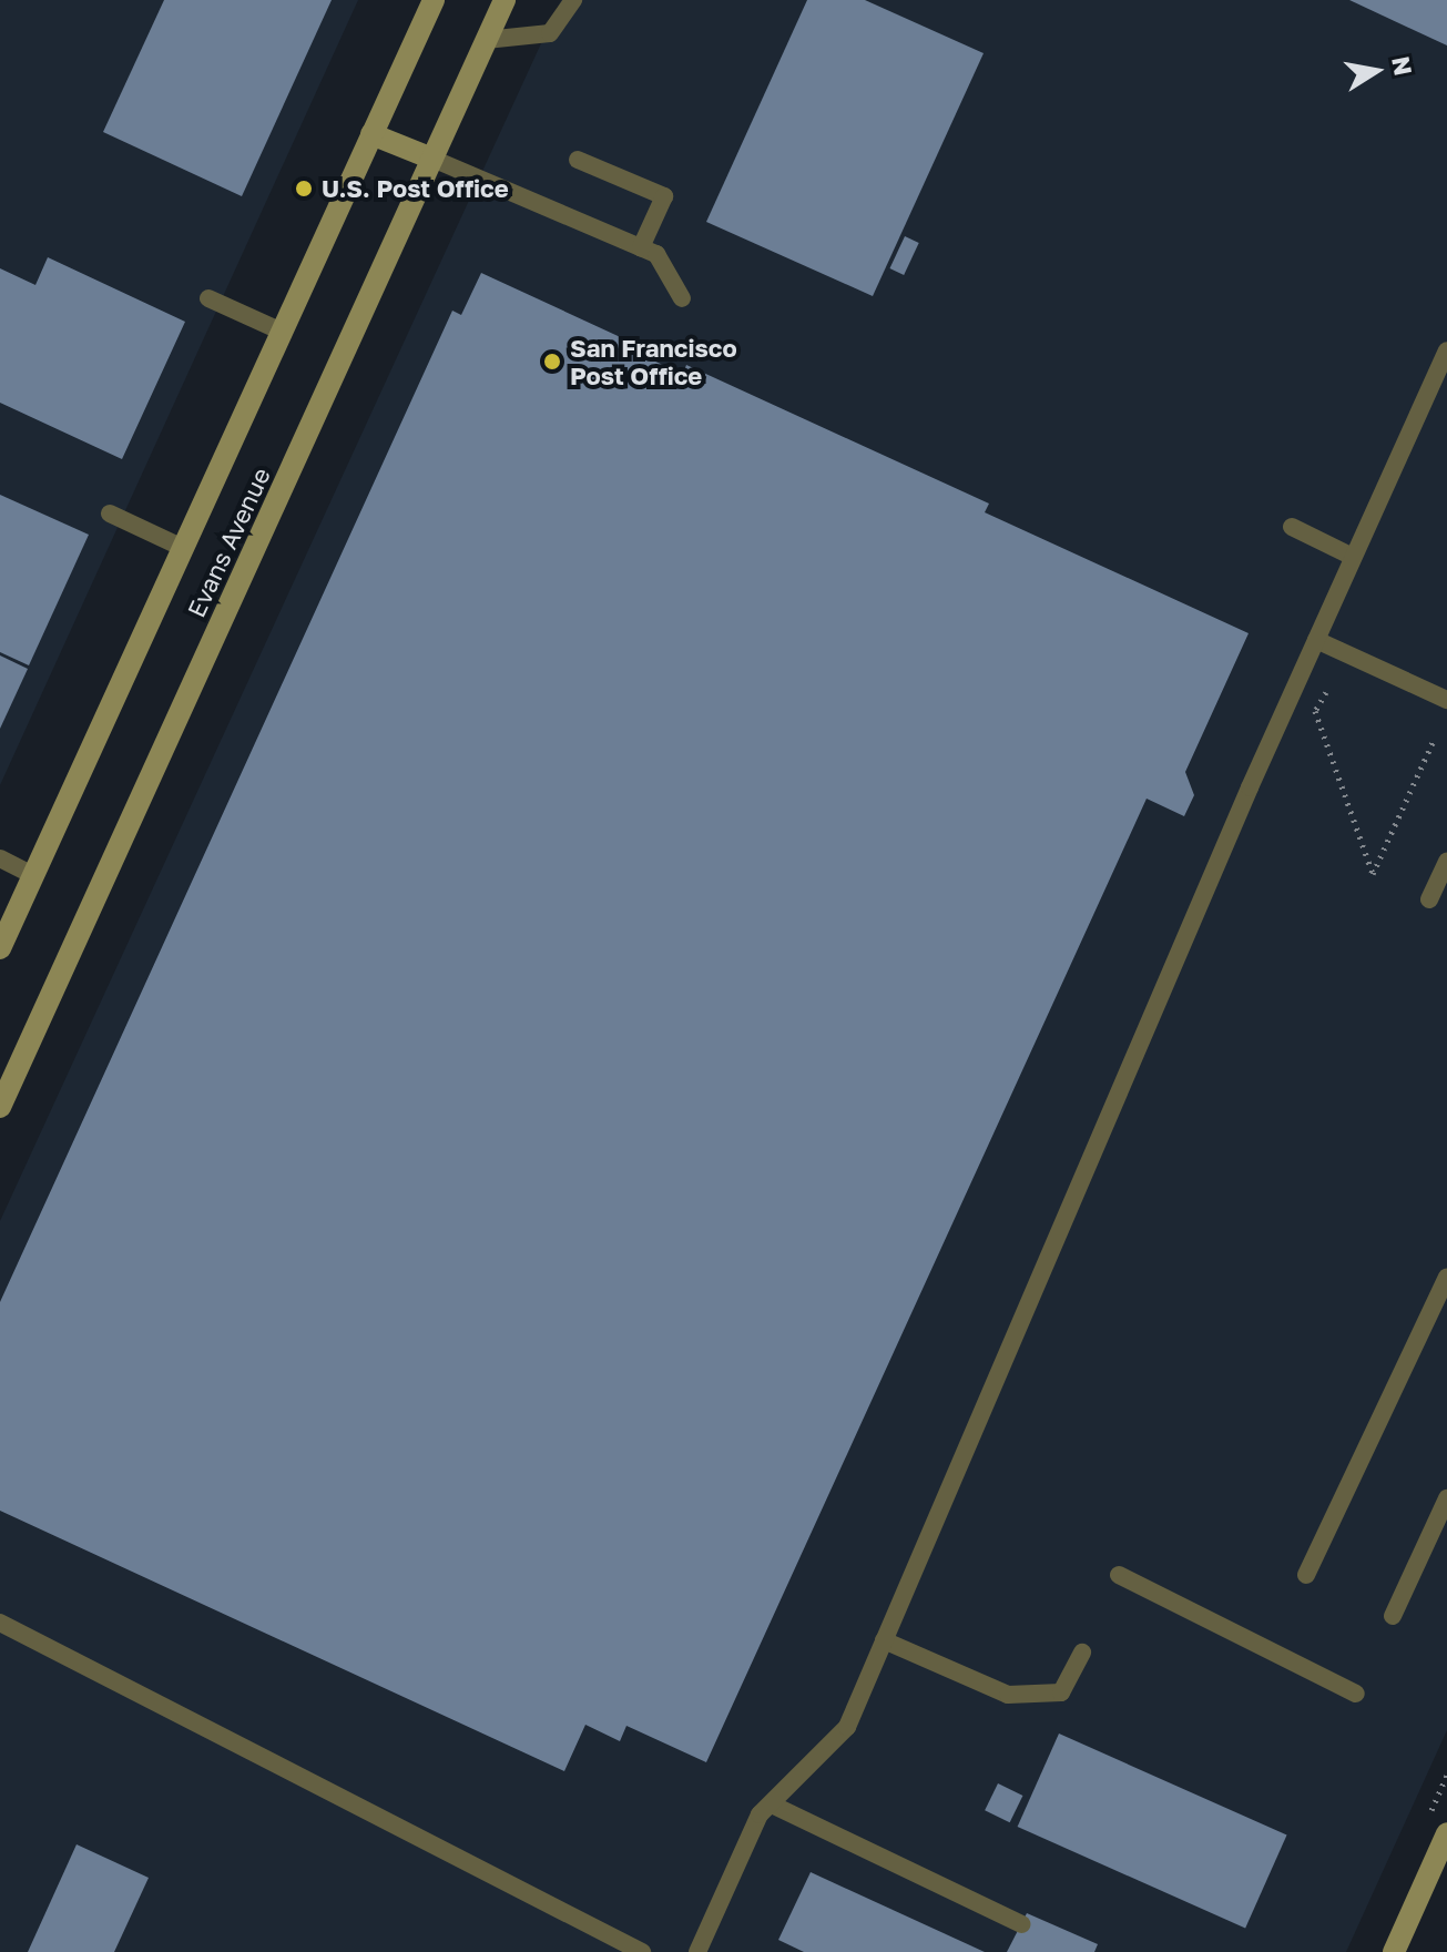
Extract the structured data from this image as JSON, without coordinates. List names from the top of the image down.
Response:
{
  "streets": {
    "main road": ["Evans Avenue"]
  },
  "places": ["U.S. Post Office", "San Francisco Post Office"],
  "north": "right"
}
